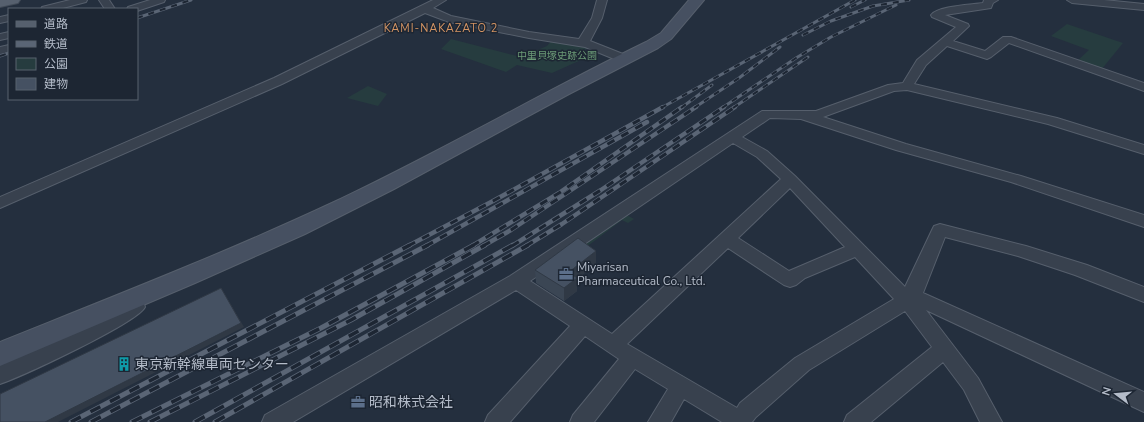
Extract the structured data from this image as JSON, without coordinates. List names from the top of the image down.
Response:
{
  "districts": ["KAMI-NAKAZATO 2"],
  "parks": ["中里貝塚史跡公園"],
  "places": {
    "office": ["Miyarisan Pharmaceutical Co., Ltd.", "昭和株式会社"],
    "building": ["東京新幹線車両センター"]
  },
  "legend": [
    "道路",
    "鉄道",
    "公園",
    "建物"
  ],
  "north": "left"
}
